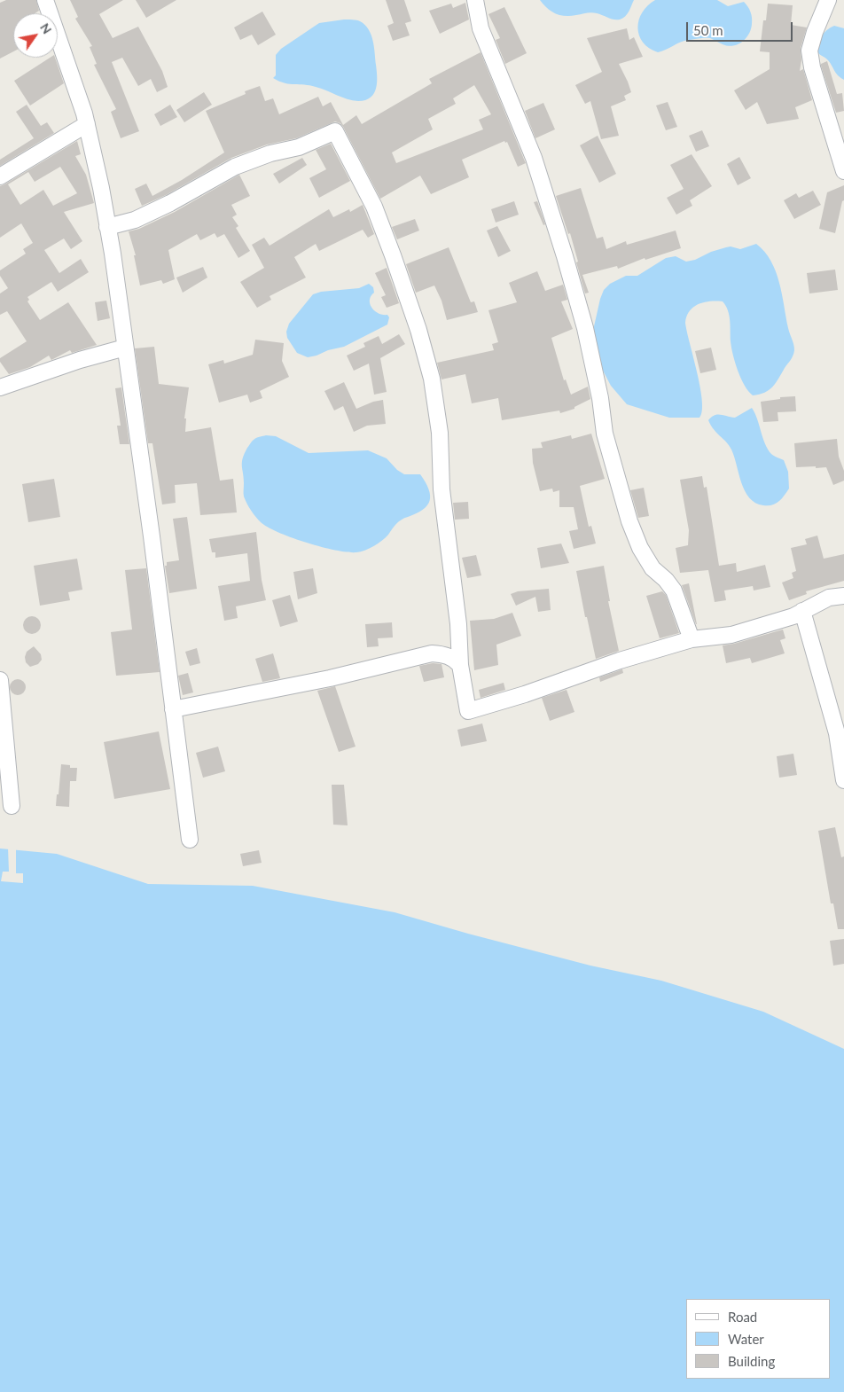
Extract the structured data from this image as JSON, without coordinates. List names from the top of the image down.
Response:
{
  "legend": ["Road", "Water", "Building"],
  "scale_bar": "50 m",
  "north": "top right"
}
